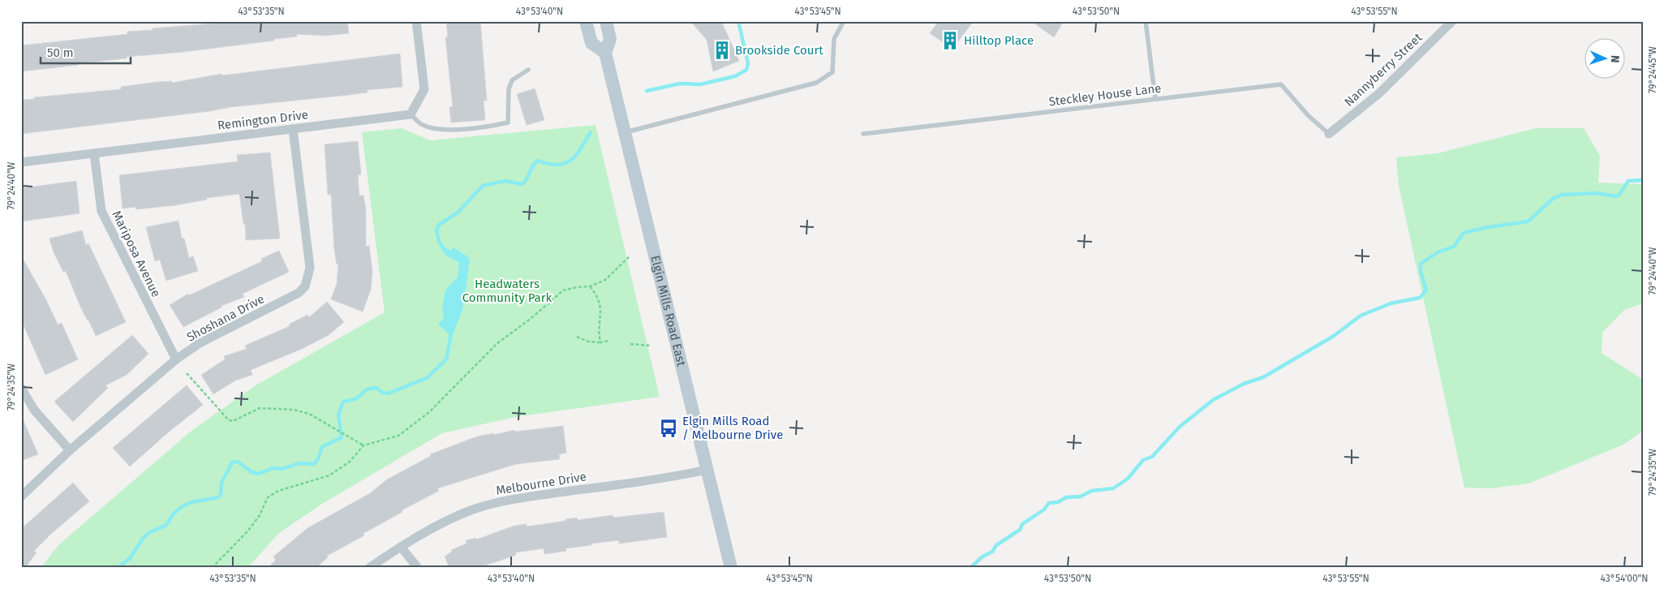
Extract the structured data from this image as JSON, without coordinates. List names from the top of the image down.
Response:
{
  "streets": {
    "main road": ["Elgin Mills Road East"],
    "street": [
      "Nannyberry Street",
      "Remington Drive",
      "Mariposa Avenue",
      "Shoshana Drive",
      "Melbourne Drive"
    ],
    "lane": ["Steckley House Lane"]
  },
  "crossings": [
    ["Nannyberry Street", "Steckley House Lane"],
    ["Remington Drive", "Mariposa Avenue"],
    ["Remington Drive", "Shoshana Drive"],
    ["Mariposa Avenue", "Shoshana Drive"],
    ["Elgin Mills Road East", "Melbourne Drive"]
  ],
  "parks": ["Headwaters Community Park"],
  "places": {
    "building": ["Hilltop Place", "Brookside Court"],
    "bus stop": ["Elgin Mills Road / Melbourne Drive"]
  },
  "scale_bar": "50 m",
  "north": "right",
  "coordinates": [
    "43°53'35\"N",
    "43°53'40\"N",
    "43°53'45\"N",
    "43°53'50\"N",
    "43°53'55\"N",
    "79°24'45\"W",
    "79°24'40\"W",
    "79°24'35\"W",
    "43°54'00\"N"
  ]
}
